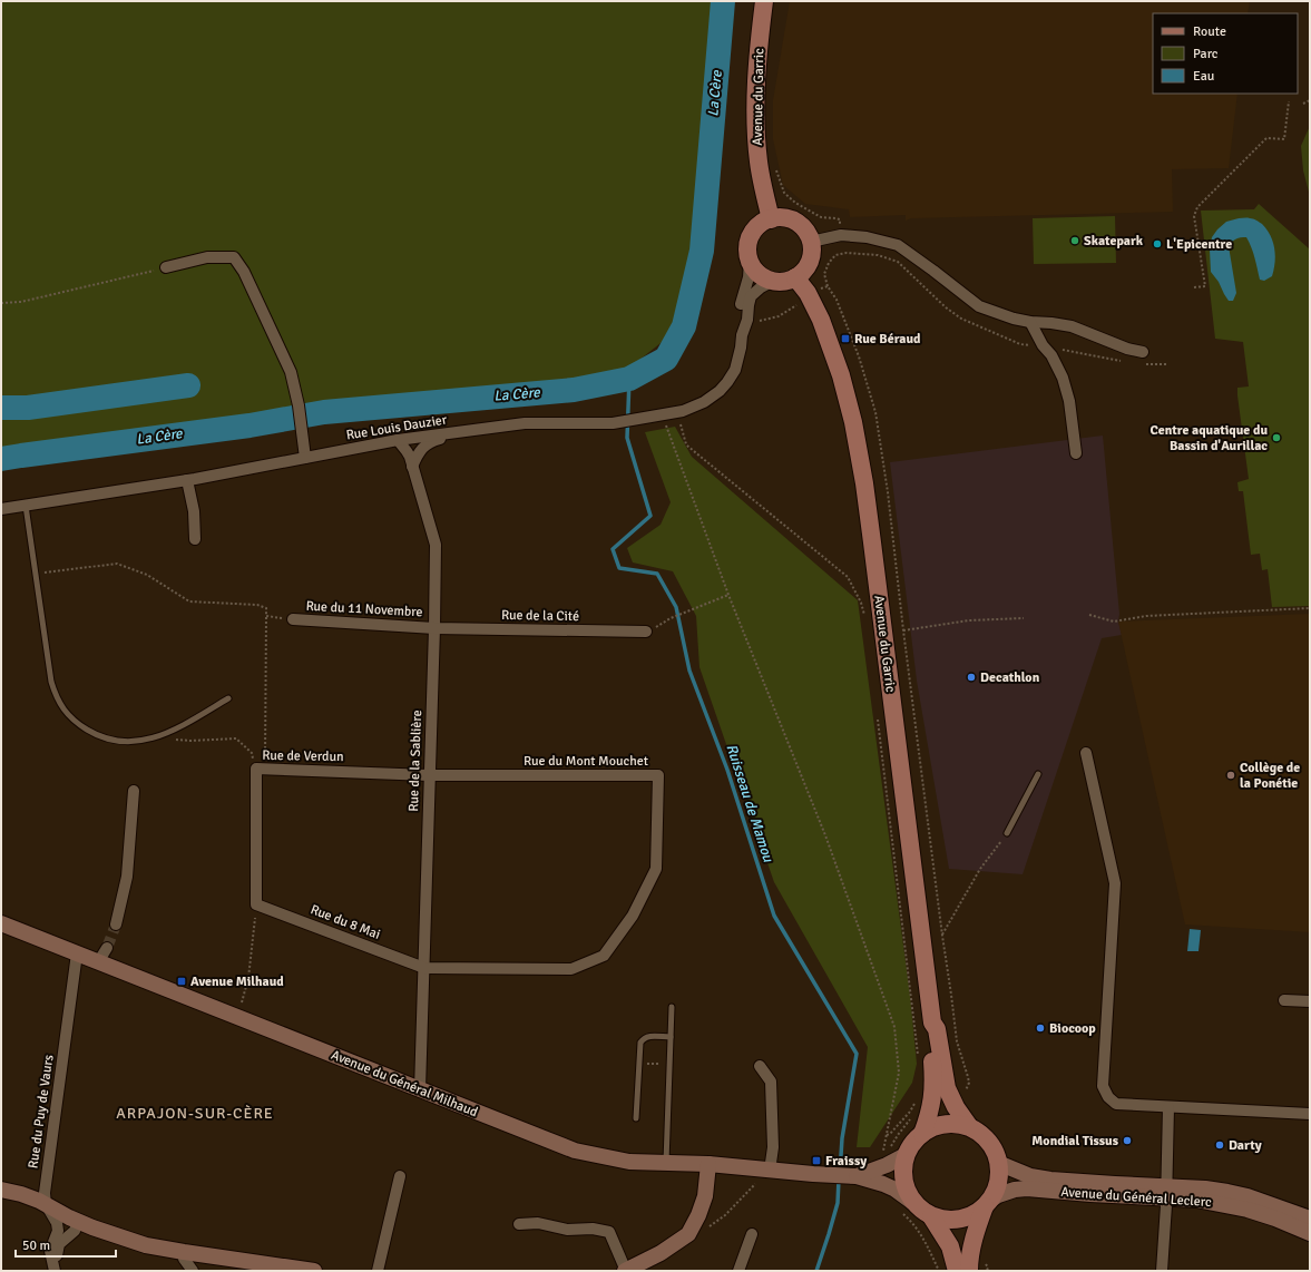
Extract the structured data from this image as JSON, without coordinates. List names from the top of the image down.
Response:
{
  "streets": {
    "main road": ["Avenue du Garric"],
    "street": [
      "Rue Louis Dauzier",
      "Rue du 11 Novembre",
      "Rue de la Cité",
      "Rue de Verdun",
      "Rue de la Sablière",
      "Rue du Mont Mouchet",
      "Rue du 8 Mai",
      "Avenue du Général Milhaud",
      "Rue du Puy de Vaurs",
      "Avenue du Général Leclerc"
    ]
  },
  "crossings": [
    ["Avenue du Garric", "Avenue du Général Leclerc"],
    ["Rue Louis Dauzier", "Rue de la Sablière"],
    ["Rue du 11 Novembre", "Rue de la Cité"],
    ["Rue du 11 Novembre", "Rue de la Sablière"],
    ["Rue de la Cité", "Rue de la Sablière"],
    ["Rue de Verdun", "Rue de la Sablière"],
    ["Rue de Verdun", "Rue du Mont Mouchet"],
    ["Rue de Verdun", "Rue du 8 Mai"],
    ["Rue de la Sablière", "Rue du Mont Mouchet"],
    ["Rue de la Sablière", "Rue du 8 Mai"],
    ["Rue de la Sablière", "Avenue du Général Milhaud"],
    ["Rue du Mont Mouchet", "Rue du 8 Mai"],
    ["Avenue du Général Milhaud", "Rue du Puy de Vaurs"]
  ],
  "districts": ["ARPAJON-SUR-CÈRE"],
  "water": ["La Cère", "Ruisseau de Mamou"],
  "places": {
    "other": [
      "Skatepark",
      "L'Epicentre",
      "Centre aquatique du Bassin d'Aurillac",
      "Decathlon",
      "Collège de la Ponétie",
      "Biocoop",
      "Mondial Tissus",
      "Darty"
    ],
    "transit": ["Rue Béraud", "Avenue Milhaud", "Fraissy"]
  },
  "legend": ["Route", "Parc", "Eau"],
  "scale_bar": "50 m"
}
